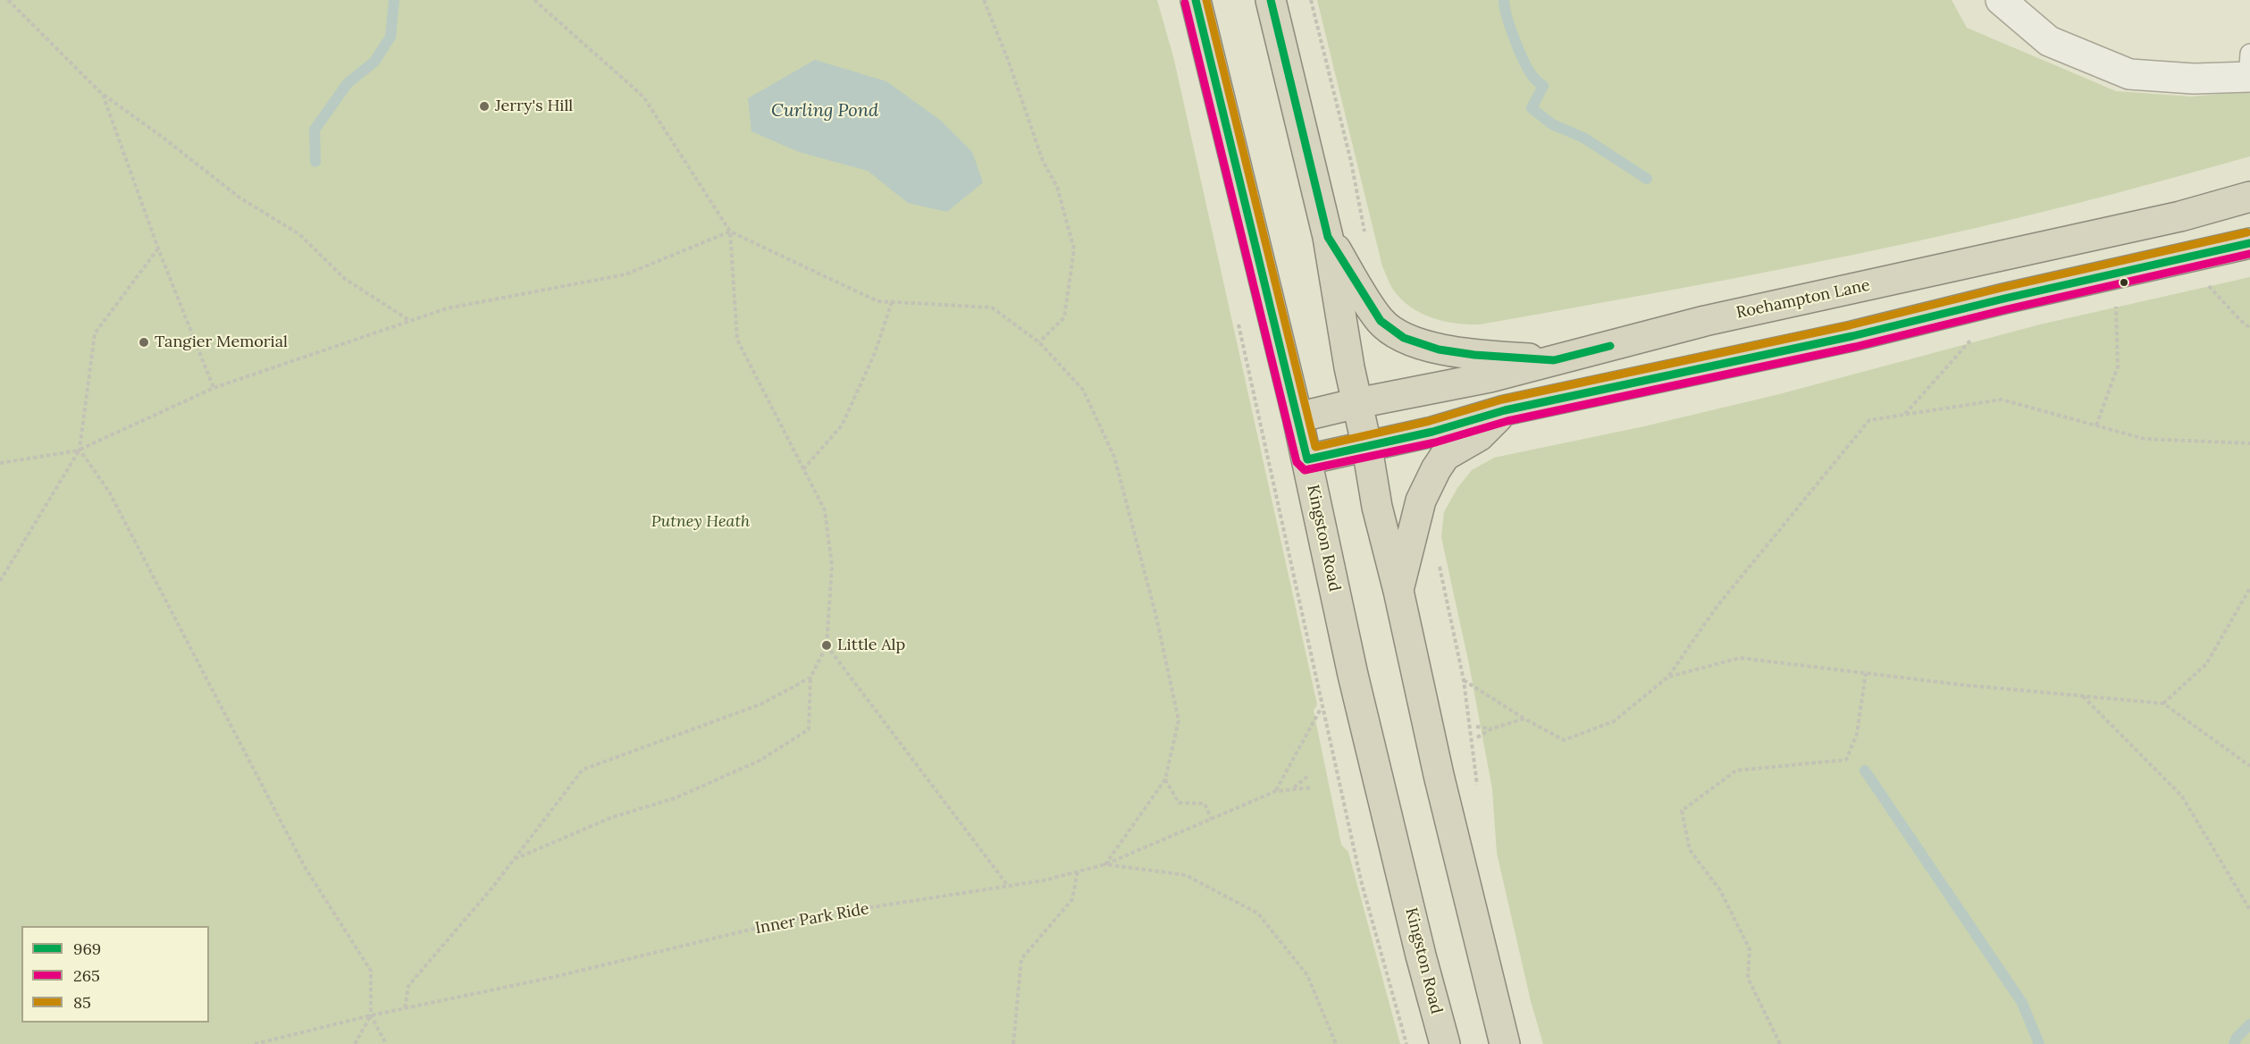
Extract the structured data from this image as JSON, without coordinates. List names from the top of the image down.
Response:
{
  "streets": {
    "highway": ["Roehampton Lane", "Kingston Road"],
    "path": ["Inner Park Ride"]
  },
  "crossings": [
    ["Roehampton Lane", "Kingston Road"]
  ],
  "water": ["Curling Pond"],
  "parks": ["Putney Heath"],
  "places": ["Jerry's Hill", "Tangier Memorial", "Little Alp"],
  "lines": ["transit line 969", "transit line 85", "transit line 265"],
  "legend": ["969", "265", "85"]
}
